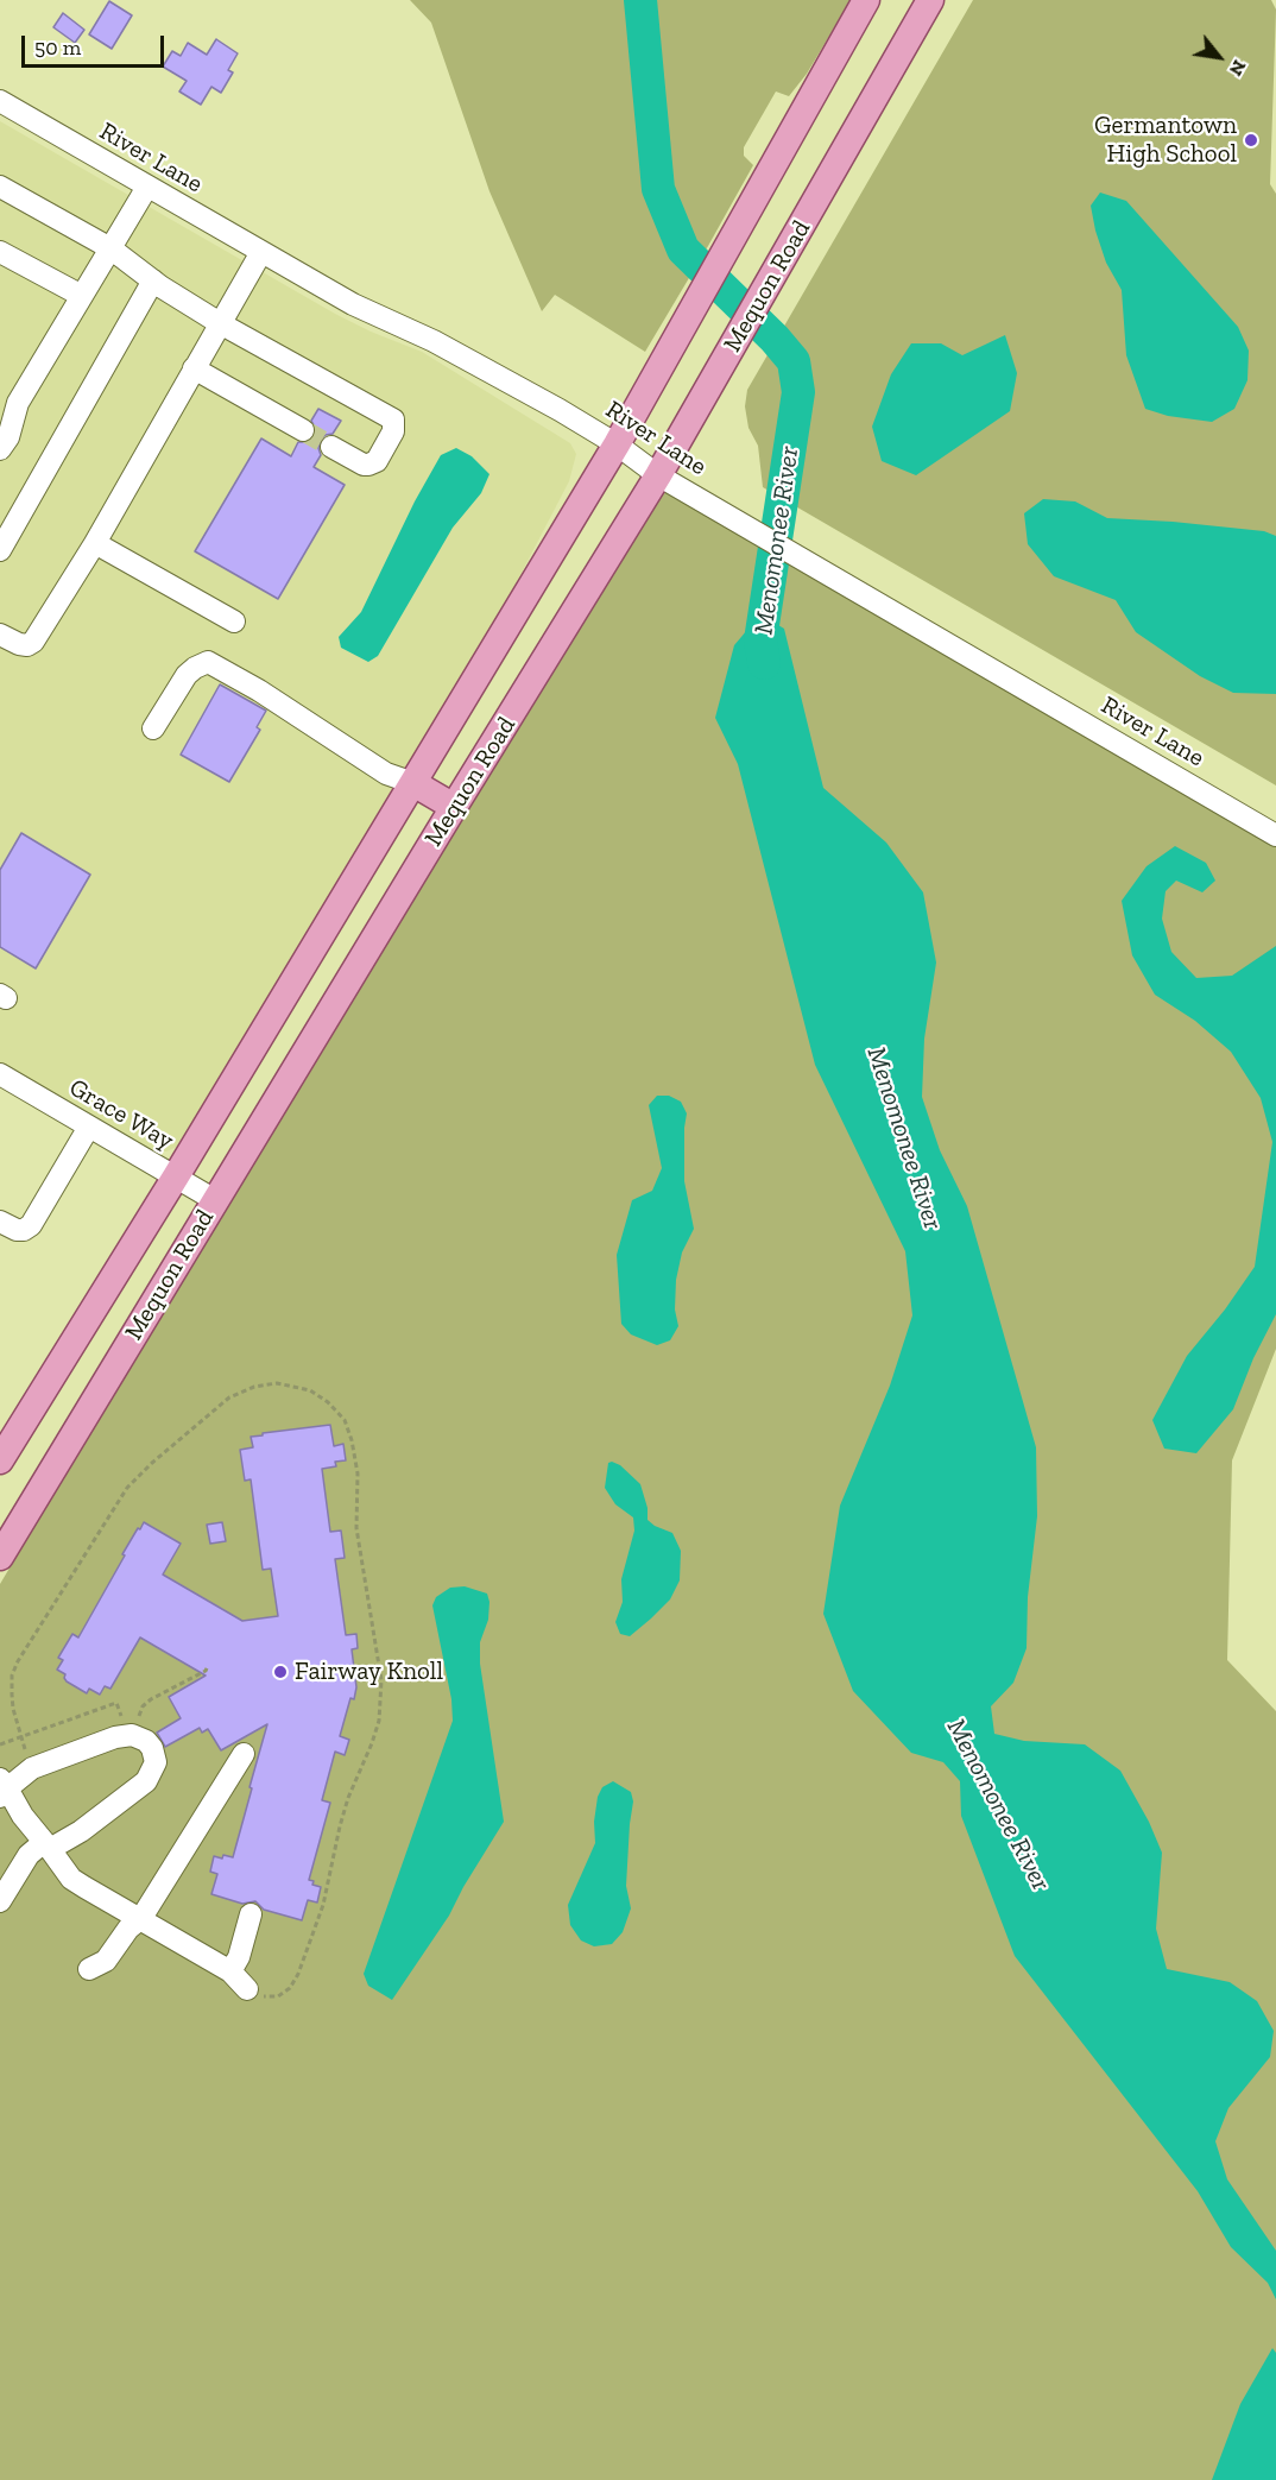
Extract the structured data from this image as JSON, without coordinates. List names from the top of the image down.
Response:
{
  "streets": {
    "main road": ["Mequon Road"],
    "street": ["River Lane", "Grace Way"]
  },
  "crossings": [
    ["River Lane", "Mequon Road"],
    ["Mequon Road", "Grace Way"]
  ],
  "water": ["Menomonee River"],
  "places": ["Germantown High School", "Fairway Knoll"],
  "scale_bar": "50 m",
  "north": "bottom right"
}
